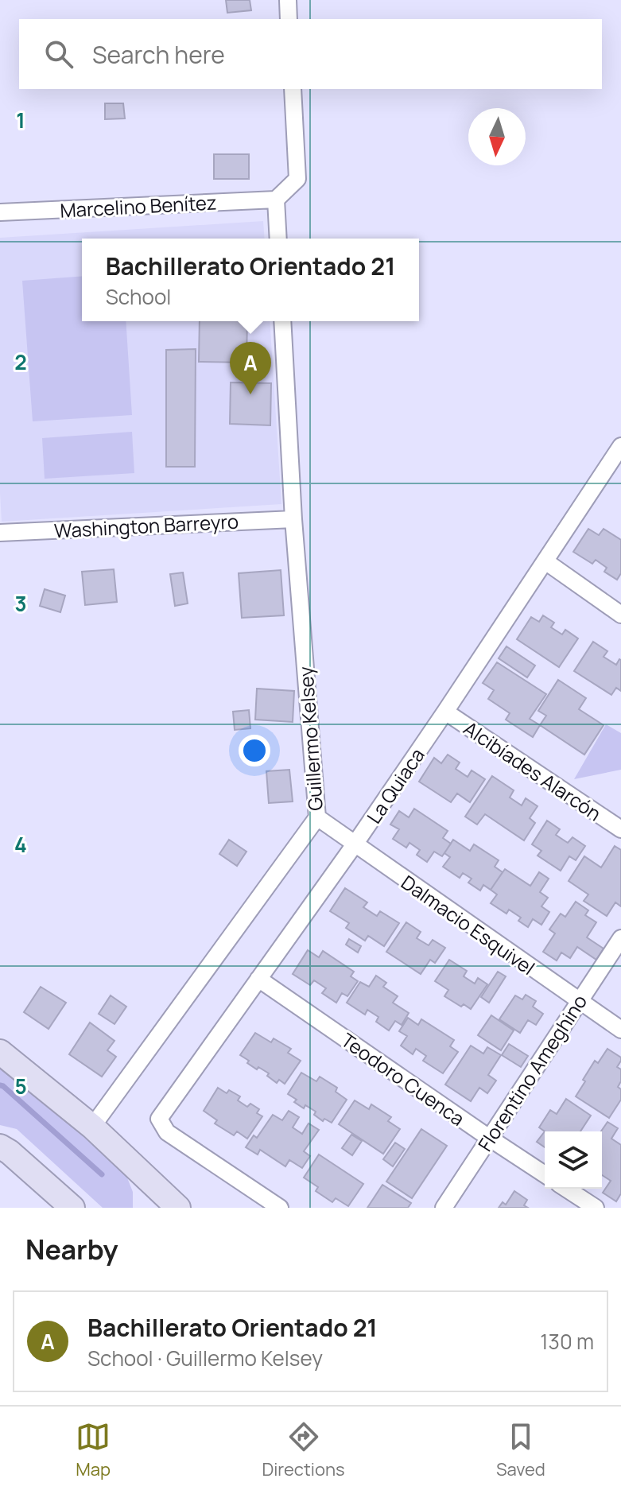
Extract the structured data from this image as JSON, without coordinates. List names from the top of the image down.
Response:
{
  "streets": {
    "street": [
      "Marcelino Benítez",
      "Washington Barreyro",
      "Guillermo Kelsey",
      "Alcibíades Alarcón",
      "La Quiaca",
      "Dalmacio Esquivel",
      "Florentino Ameghino",
      "Teodoro Cuenca"
    ]
  },
  "crossings": [
    ["Washington Barreyro", "Guillermo Kelsey"],
    ["Guillermo Kelsey", "Dalmacio Esquivel"],
    ["Alcibíades Alarcón", "La Quiaca"],
    ["La Quiaca", "Dalmacio Esquivel"],
    ["La Quiaca", "Teodoro Cuenca"],
    ["Dalmacio Esquivel", "Florentino Ameghino"],
    ["Florentino Ameghino", "Teodoro Cuenca"]
  ],
  "north": "bottom",
  "page": {
    "search": "Search here",
    "popup": ["Bachillerato Orientado 21", "School"],
    "pins": "A",
    "heading": "Nearby",
    "list": [
      {
        "mark": "A",
        "name": "Bachillerato Orientado 21",
        "note": "School · Guillermo Kelsey",
        "value": "130 m"
      }
    ],
    "nav": ["Map", "Directions", "Saved"]
  },
  "grid": {
    "rows": [
      "1",
      "2",
      "3",
      "4",
      "5"
    ]
  }
}
